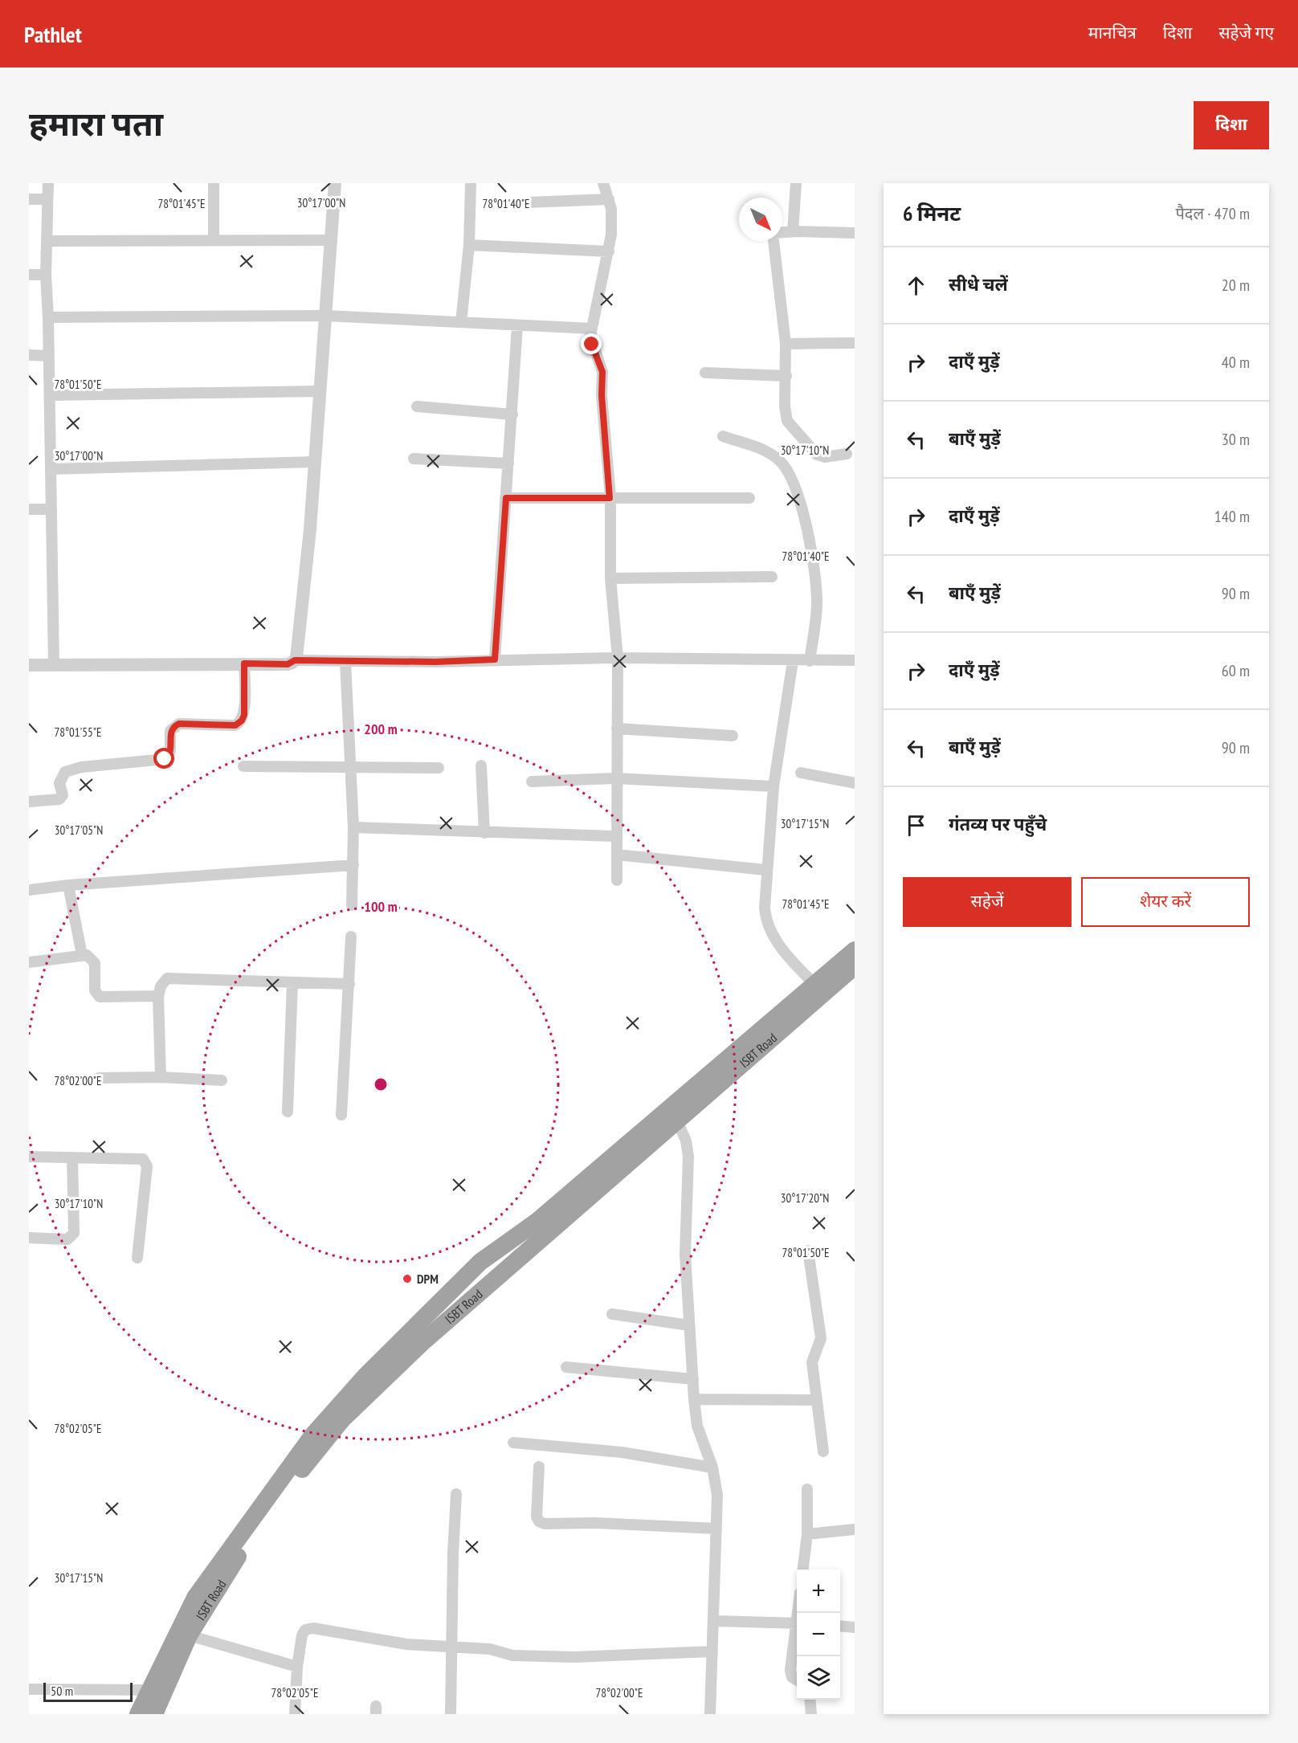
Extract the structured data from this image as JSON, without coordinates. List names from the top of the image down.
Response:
{
  "streets": {
    "highway": ["ISBT Road"]
  },
  "places": ["DPM"],
  "scale_bar": "50 m",
  "north": "bottom right",
  "page": {
    "header": "Pathlet",
    "nav": ["मानचित्र", "दिशा", "सहेजे गए"],
    "title": "हमारा पता",
    "buttons": [
      "दिशा",
      ["सहेजें", "शेयर करें"]
    ],
    "heading": ["6 मिनट", "पैदल · 470 m"],
    "list": [
      ["सीधे चलें", "20 m"],
      ["दाएँ मुड़ें", "40 m"],
      ["बाएँ मुड़ें", "30 m"],
      ["दाएँ मुड़ें", "140 m"],
      ["बाएँ मुड़ें", "90 m"],
      ["दाएँ मुड़ें", "60 m"],
      ["बाएँ मुड़ें", "90 m"],
      "गंतव्य पर पहुँचे"
    ],
    "map_buttons": ["+", "−"],
    "scale": "50 m"
  },
  "coordinates": [
    "30°17'00\"N",
    "78°01'45\"E",
    "78°01'40\"E",
    "78°01'50\"E",
    "30°17'10\"N",
    "78°01'55\"E",
    "30°17'15\"N",
    "30°17'05\"N",
    "78°02'00\"E",
    "30°17'20\"N",
    "78°02'05\"E"
  ],
  "rings": ["200 m", "100 m"]
}
